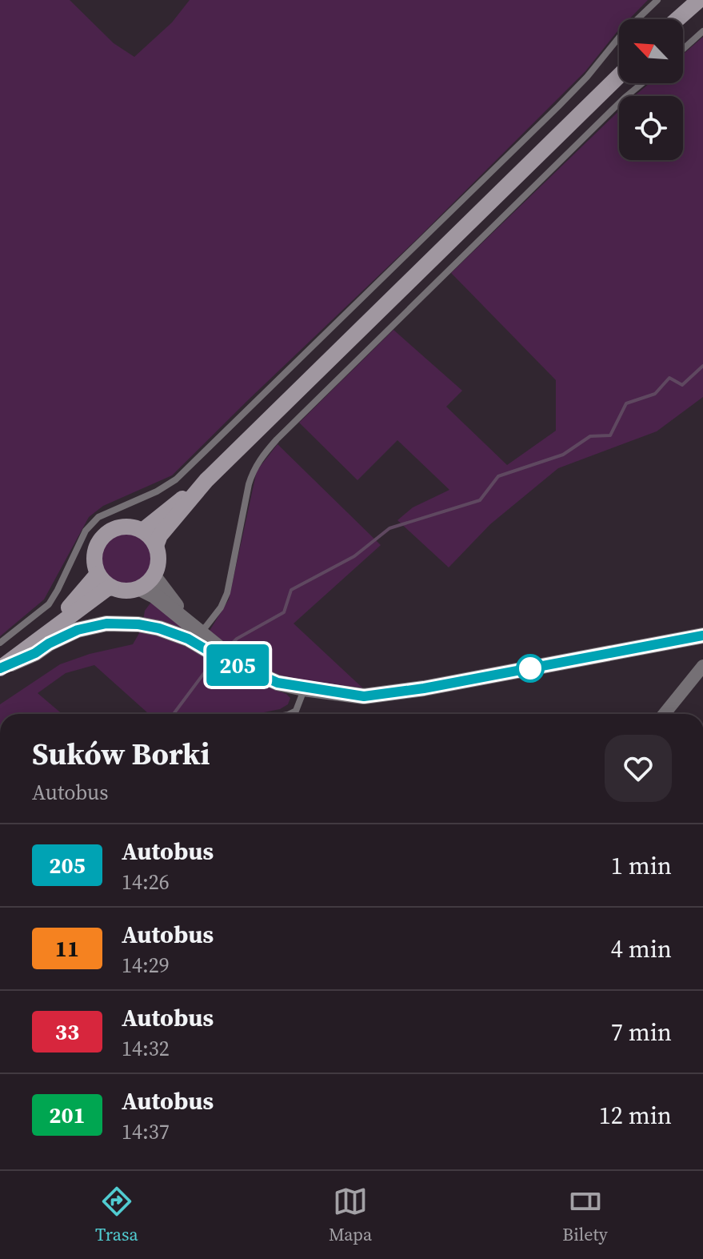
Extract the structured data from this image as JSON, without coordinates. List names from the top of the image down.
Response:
{
  "lines": ["bus line 205"],
  "north": "top left",
  "page": {
    "on_map": "205",
    "heading": ["Suków Borki", "Autobus"],
    "list": [
      {
        "mark": "205",
        "name": "Autobus",
        "note": "14:26",
        "value": "1 min"
      },
      {
        "mark": "11",
        "name": "Autobus",
        "note": "14:29",
        "value": "4 min"
      },
      {
        "mark": "33",
        "name": "Autobus",
        "note": "14:32",
        "value": "7 min"
      },
      {
        "mark": "201",
        "name": "Autobus",
        "note": "14:37",
        "value": "12 min"
      }
    ],
    "tabs": ["Trasa", "Mapa", "Bilety"]
  }
}
